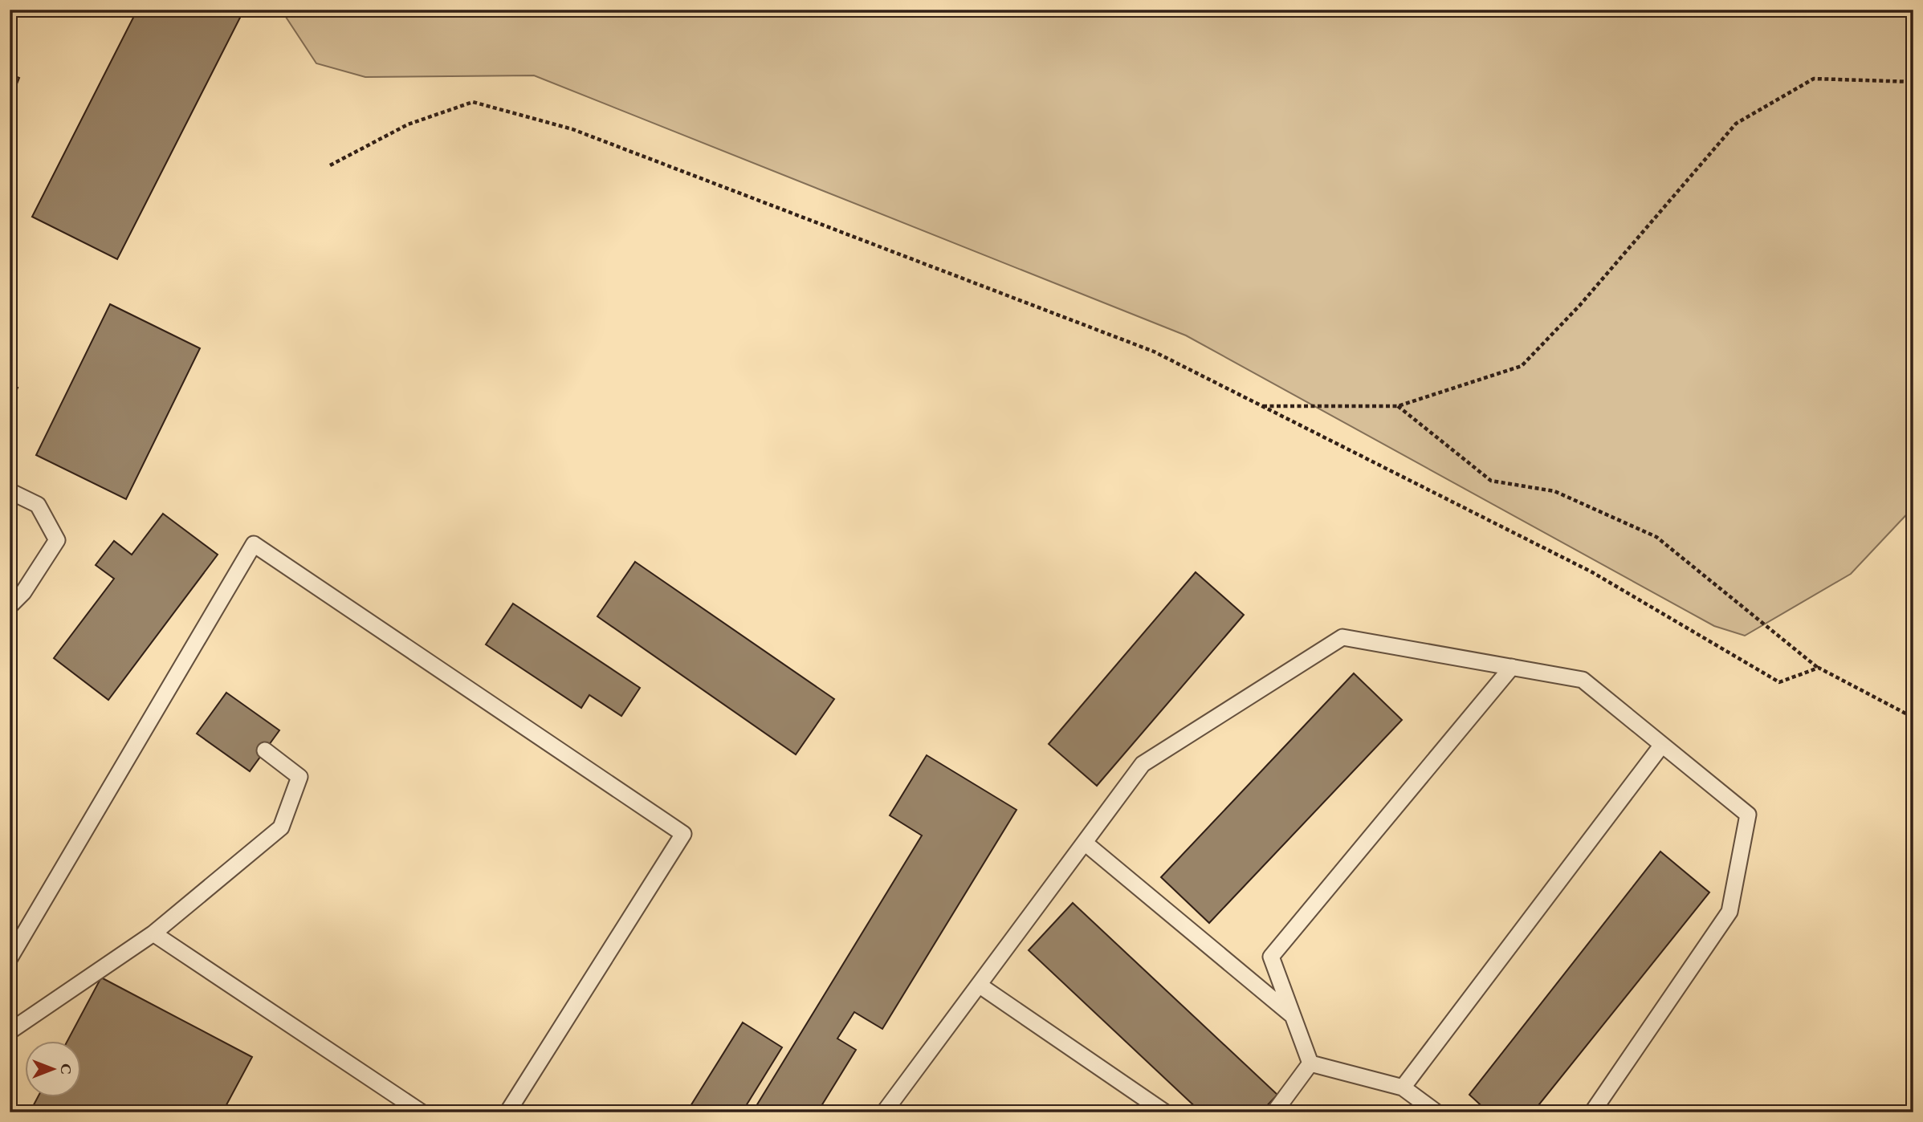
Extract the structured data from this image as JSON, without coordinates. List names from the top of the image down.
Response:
{
  "north": "right"
}
